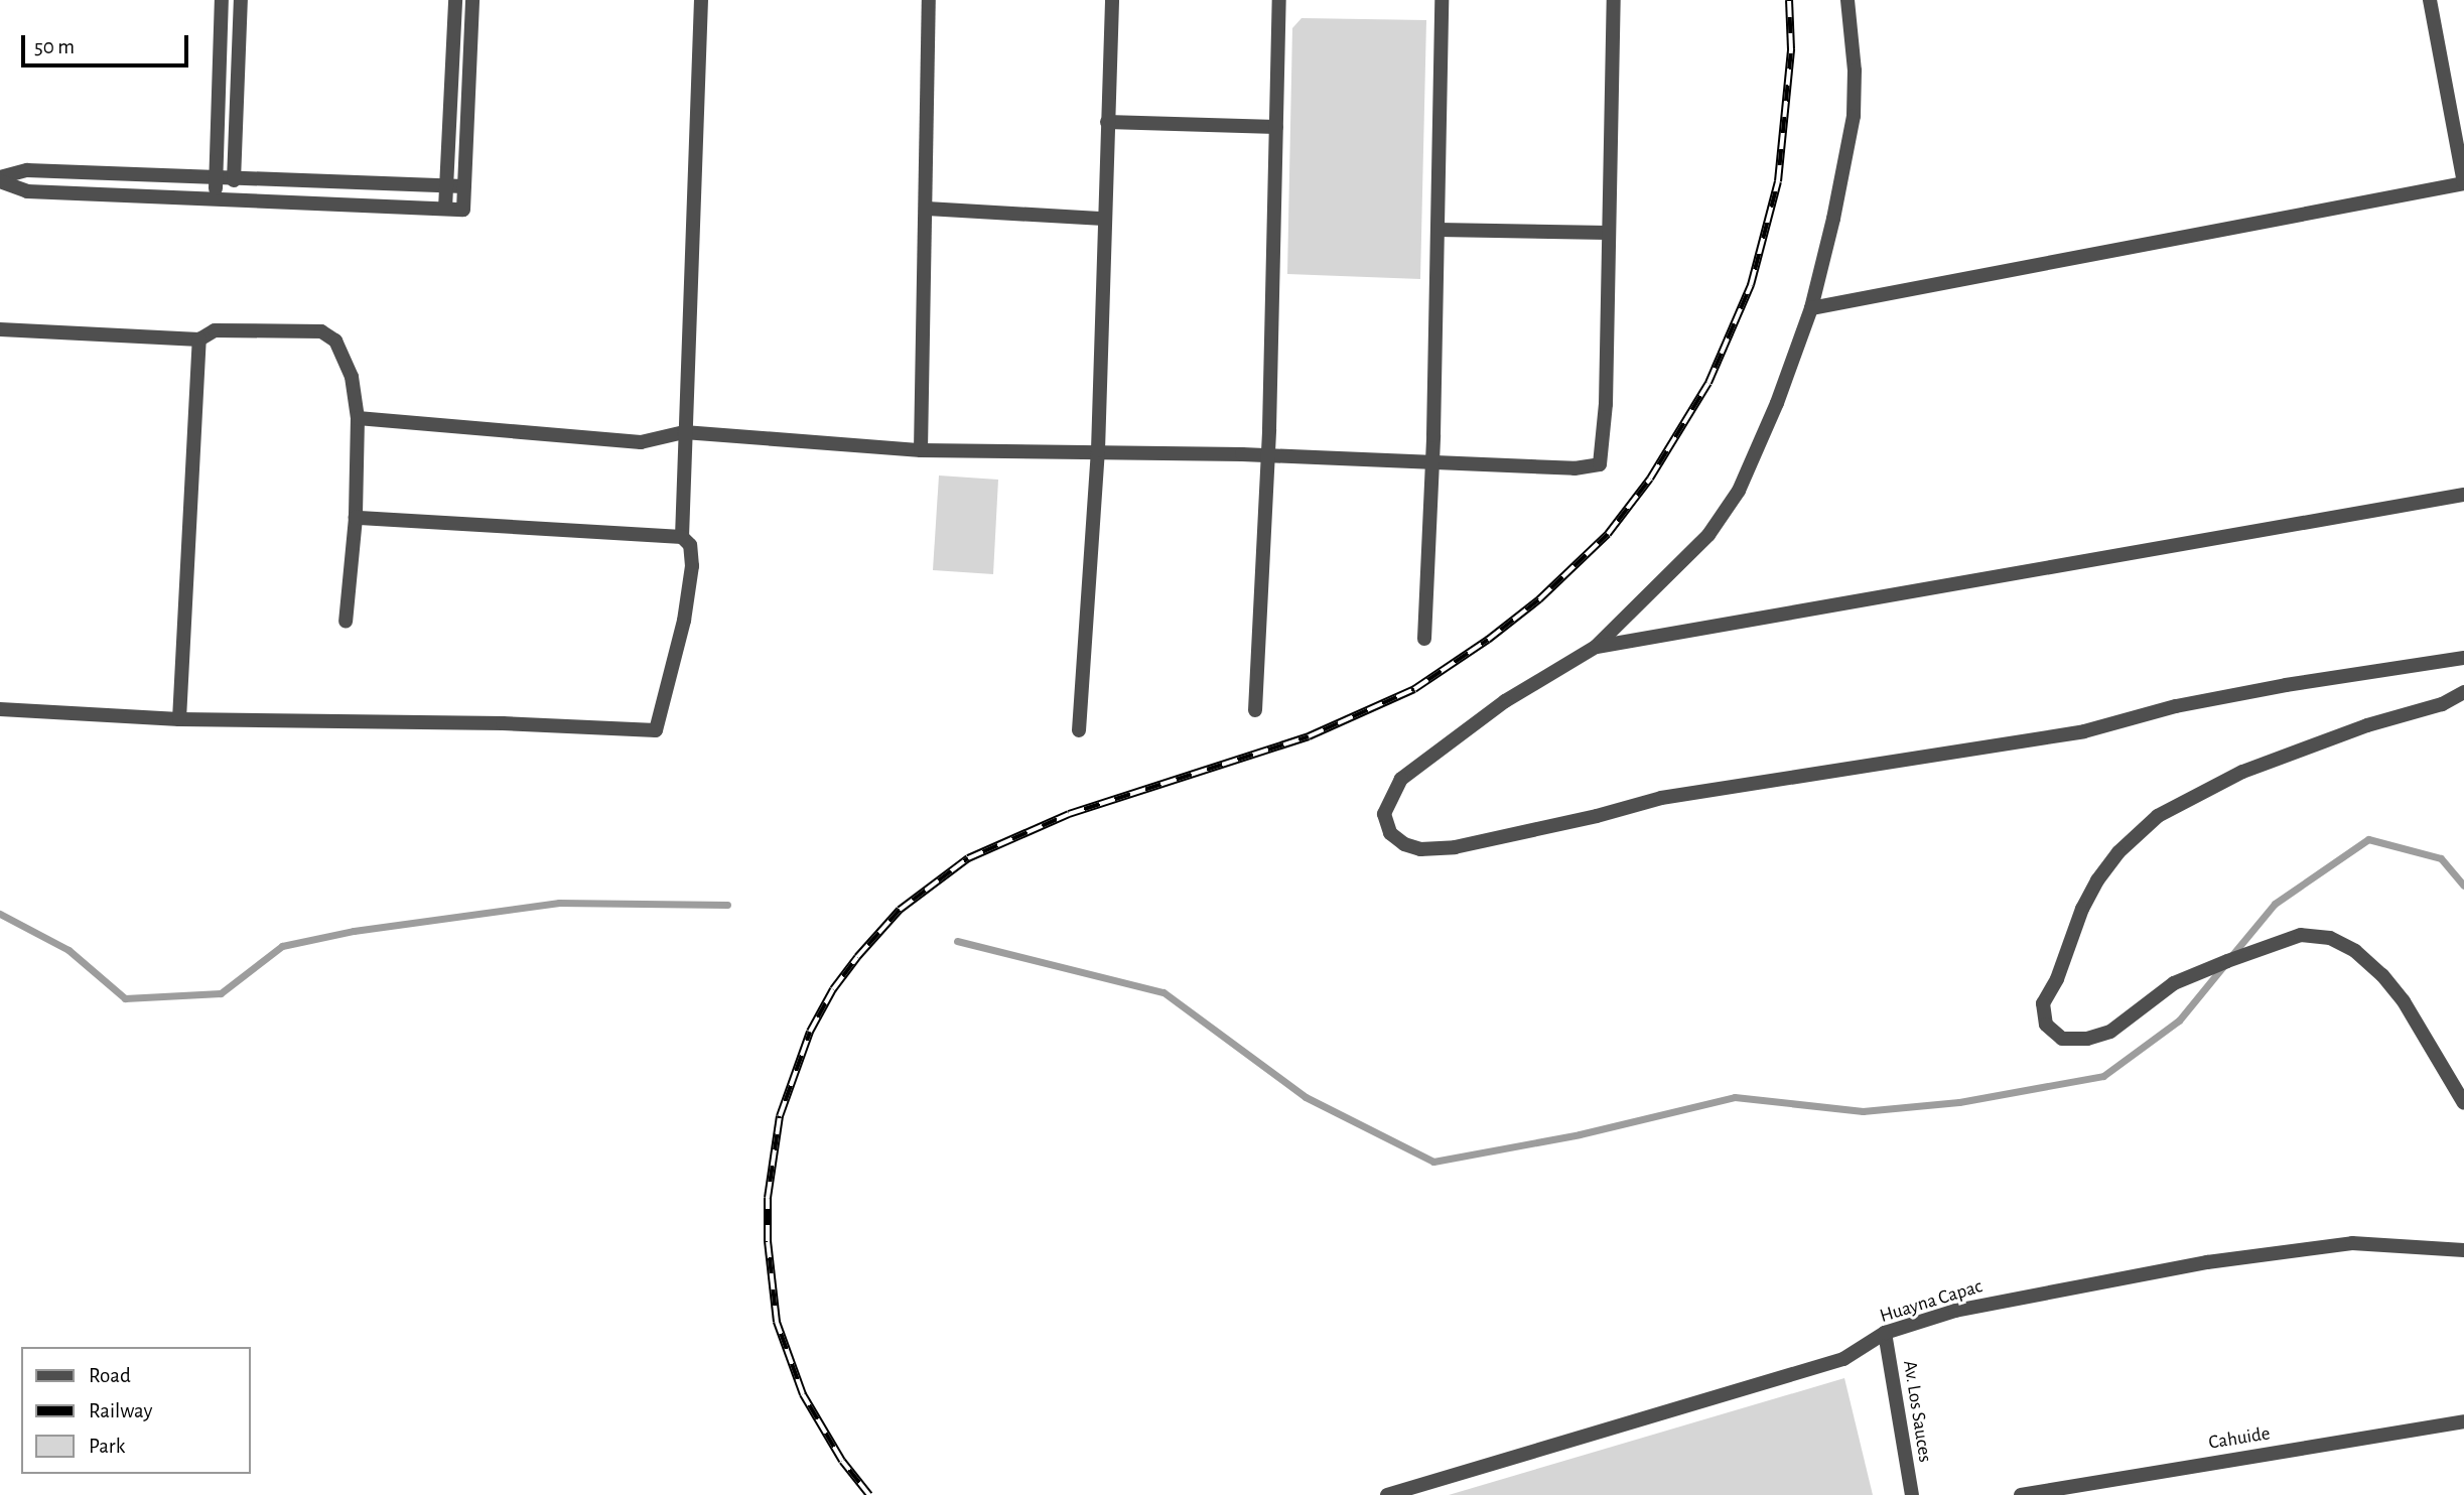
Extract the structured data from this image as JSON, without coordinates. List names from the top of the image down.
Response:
{
  "streets": {
    "street": ["Huayna Capac", "Av. Los Sauces", "Cahuide"]
  },
  "crossings": [
    ["Huayna Capac", "Av. Los Sauces"]
  ],
  "legend": ["Road", "Railway", "Park"],
  "scale_bar": "50 m"
}
